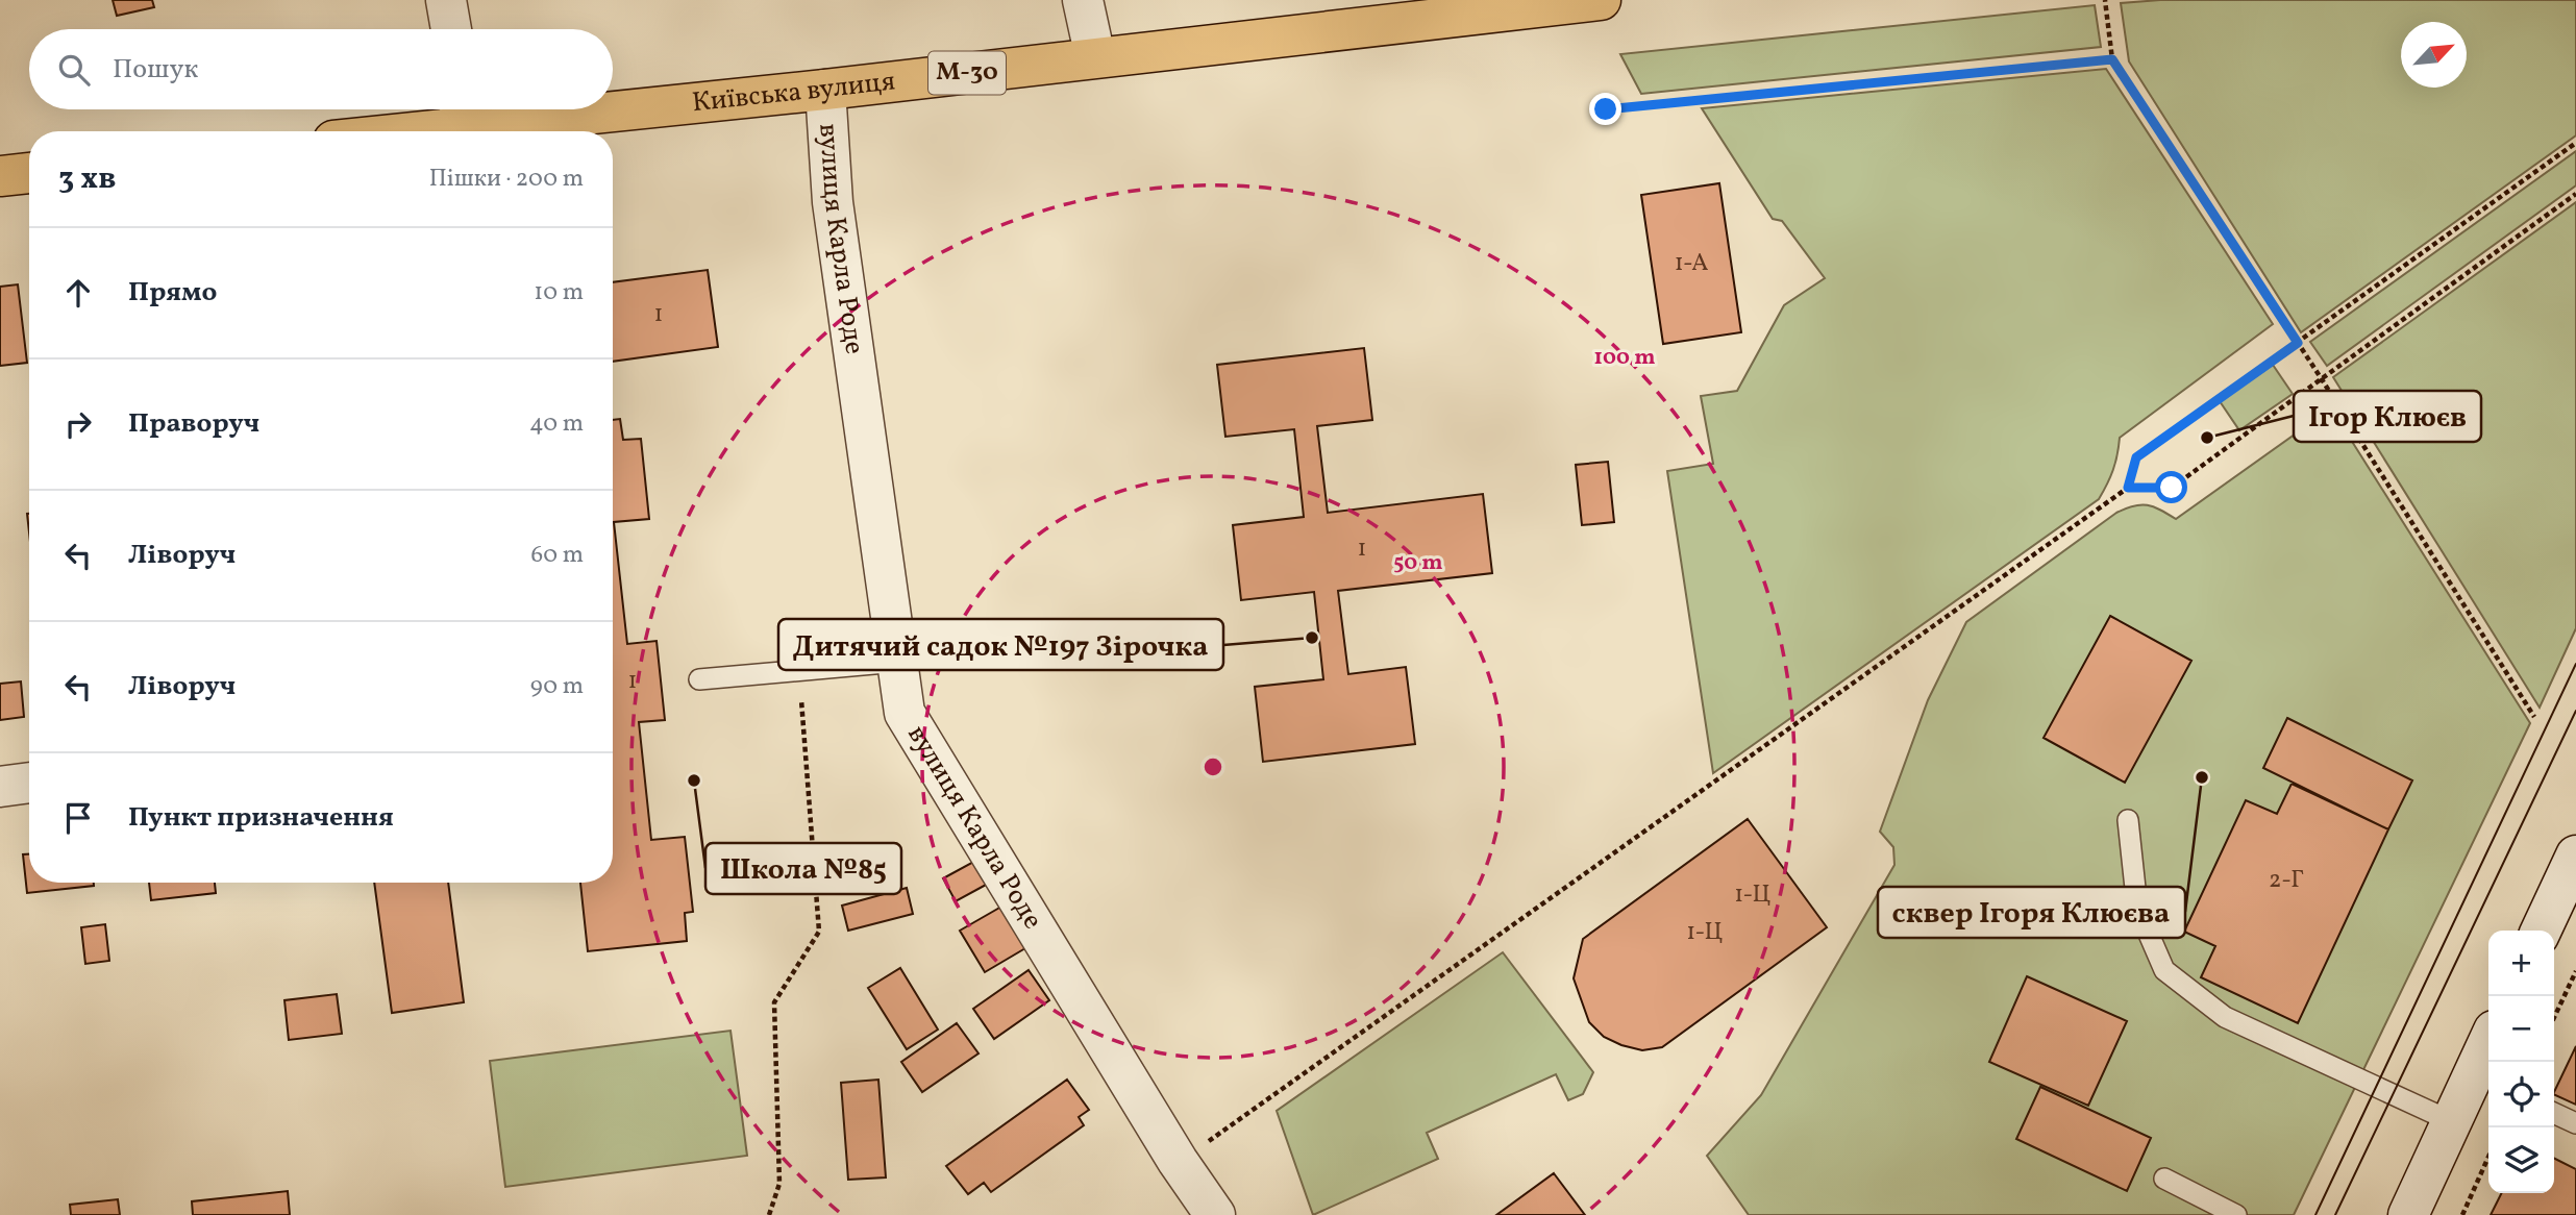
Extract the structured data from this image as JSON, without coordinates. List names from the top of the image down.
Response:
{
  "streets": {
    "highway": ["М-30", "Київська вулиця"],
    "street": ["вулиця Карла Роде"]
  },
  "crossings": [
    ["Київська вулиця", "вулиця Карла Роде"]
  ],
  "places": [
    "Ігор Клюєв",
    "Дитячий садок №197 Зірочка",
    "сквер Ігоря Клюєва",
    "Школа №85"
  ],
  "house_numbers": [
    "1-А",
    "1",
    "1",
    "1",
    "2-Г",
    "1-Ц",
    "1-Ц"
  ],
  "north": "top right",
  "page": {
    "search": "Пошук",
    "heading": ["3 хв", "Пішки · 200 m"],
    "list": [
      ["Прямо", "10 m"],
      ["Праворуч", "40 m"],
      ["Ліворуч", "60 m"],
      ["Ліворуч", "90 m"],
      "Пункт призначення"
    ],
    "map_buttons": ["+", "−"]
  },
  "rings": ["100 m", "50 m"]
}
